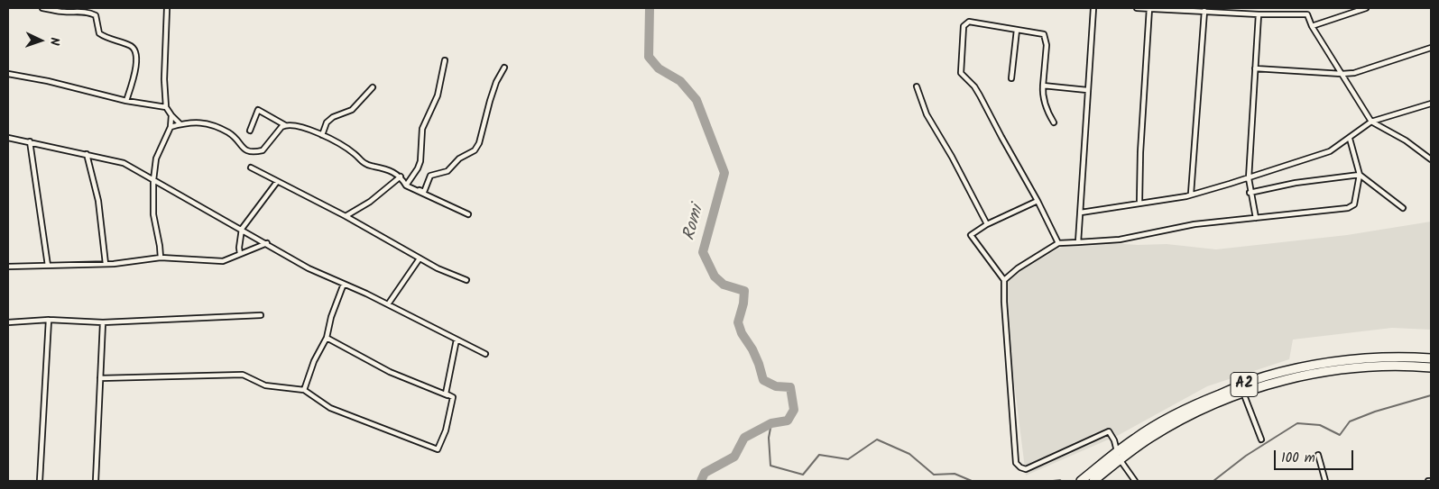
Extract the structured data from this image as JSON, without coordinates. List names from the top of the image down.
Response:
{
  "streets": {
    "highway": ["A2"]
  },
  "water": ["Romi"],
  "scale_bar": "100 m",
  "north": "right"
}
